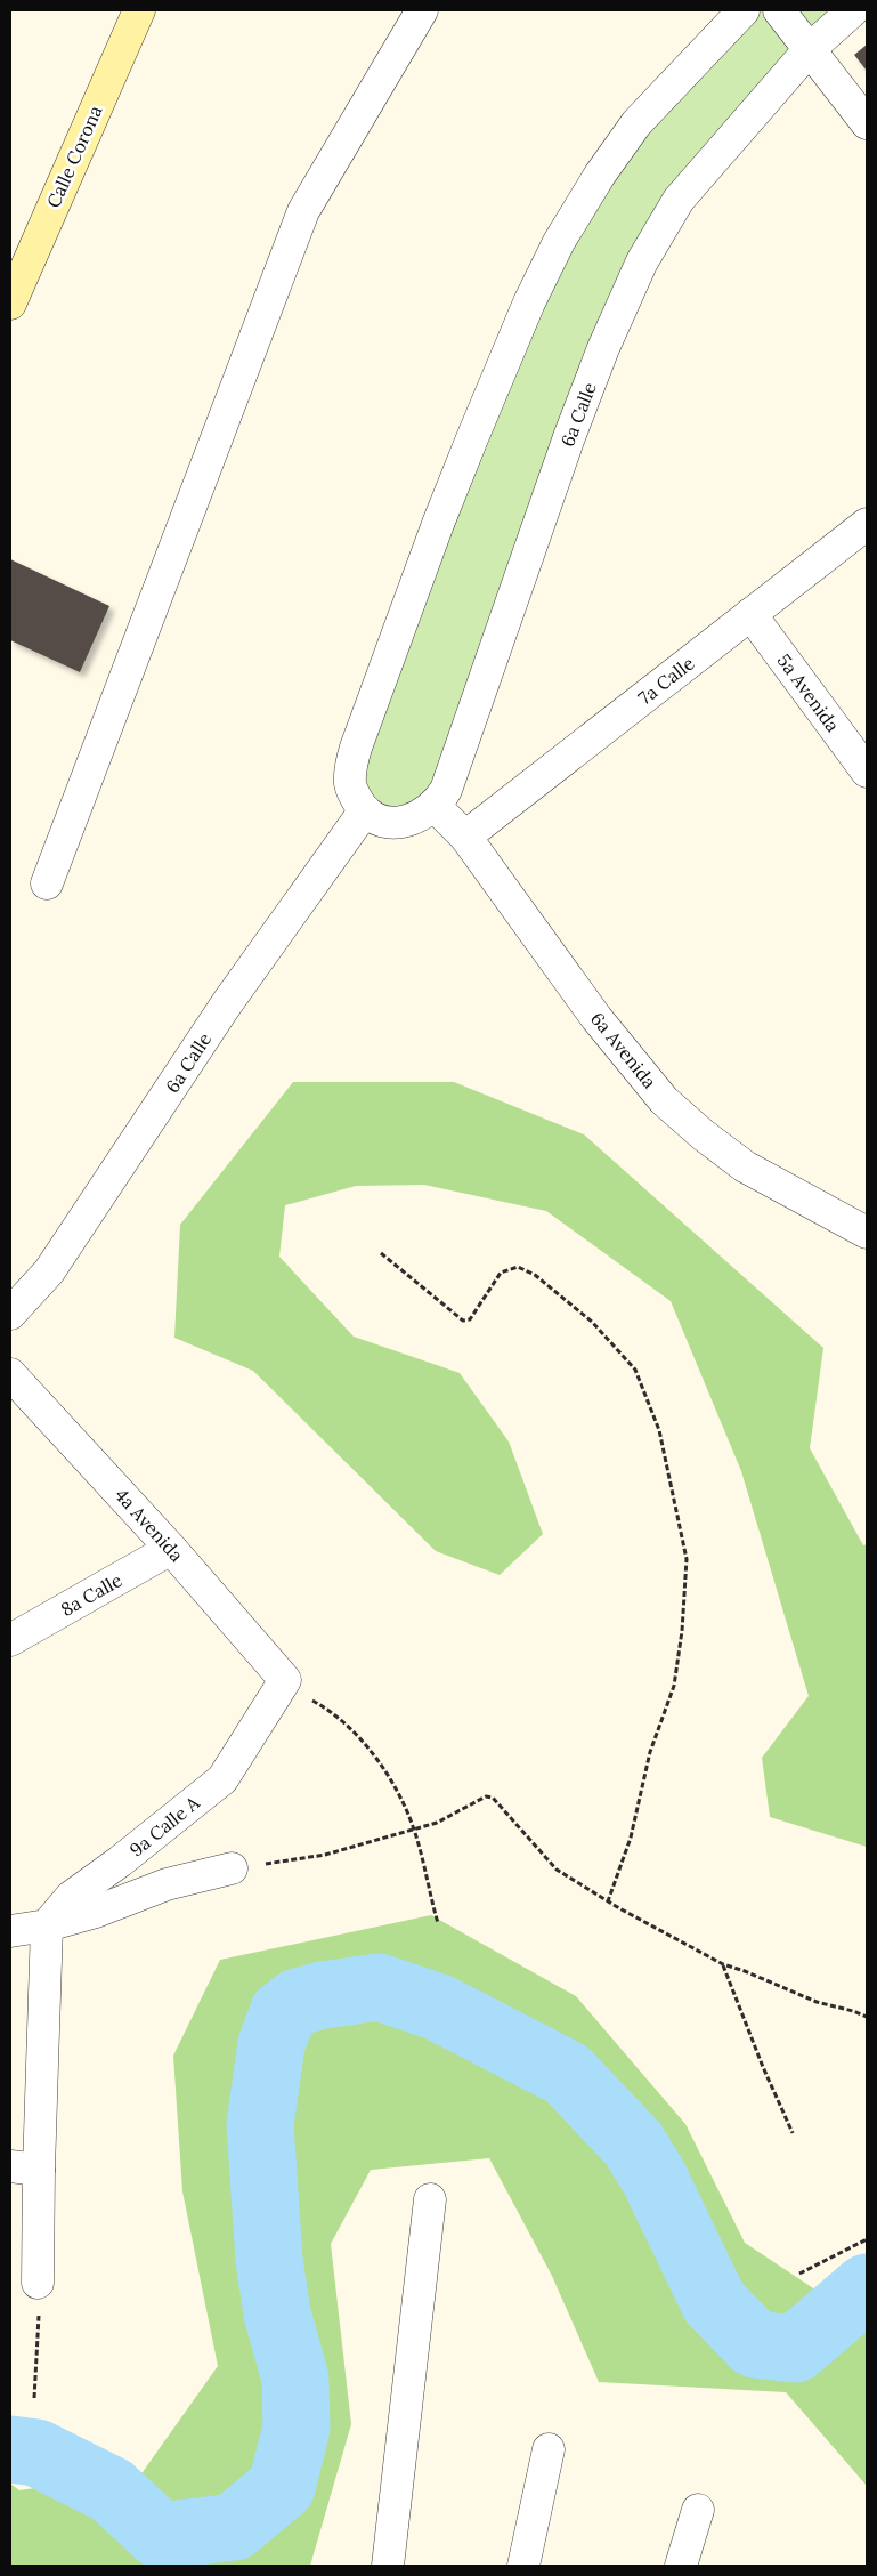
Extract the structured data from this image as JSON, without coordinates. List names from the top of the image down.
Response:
{
  "streets": {
    "street": [
      "Calle Corona",
      "6a Calle",
      "7a Calle",
      "5a Avenida",
      "6a Avenida",
      "4a Avenida",
      "8a Calle",
      "9a Calle A"
    ]
  },
  "crossings": [
    ["6a Calle", "6a Avenida"],
    ["7a Calle", "5a Avenida"],
    ["7a Calle", "6a Avenida"],
    ["4a Avenida", "8a Calle"],
    ["4a Avenida", "9a Calle A"]
  ]
}
